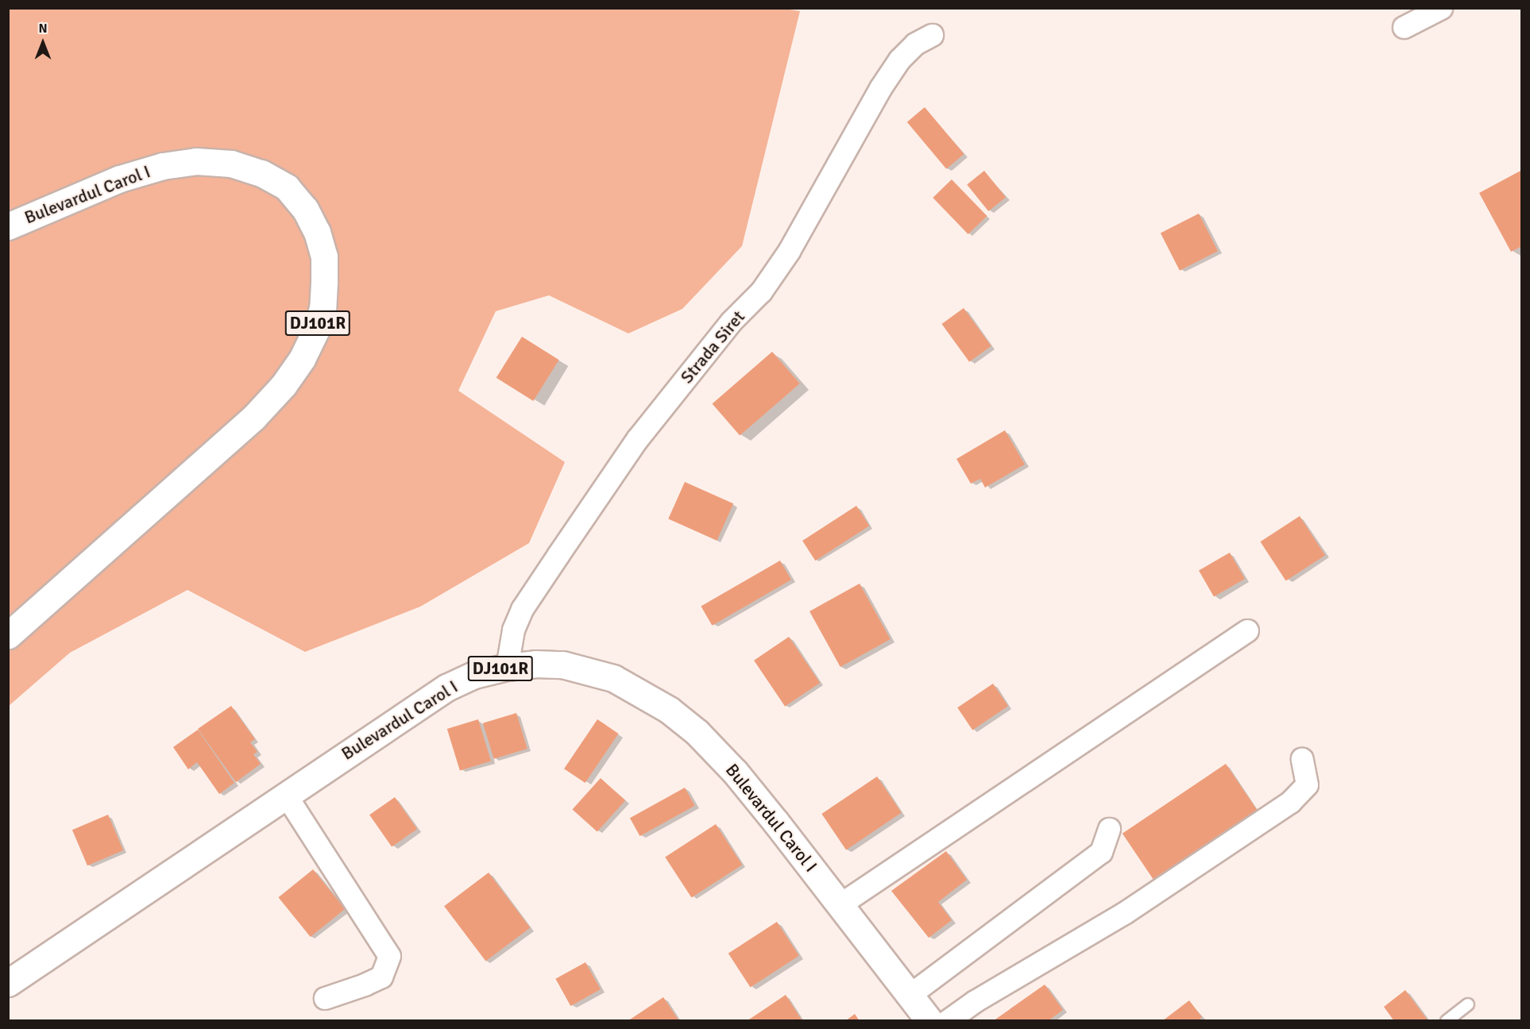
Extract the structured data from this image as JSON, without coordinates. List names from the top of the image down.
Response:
{
  "streets": {
    "main road": ["Bulevardul Carol I", "DJ101R"],
    "street": ["Strada Siret"]
  },
  "crossings": [
    ["Bulevardul Carol I", "Strada Siret"]
  ],
  "north": "top"
}
